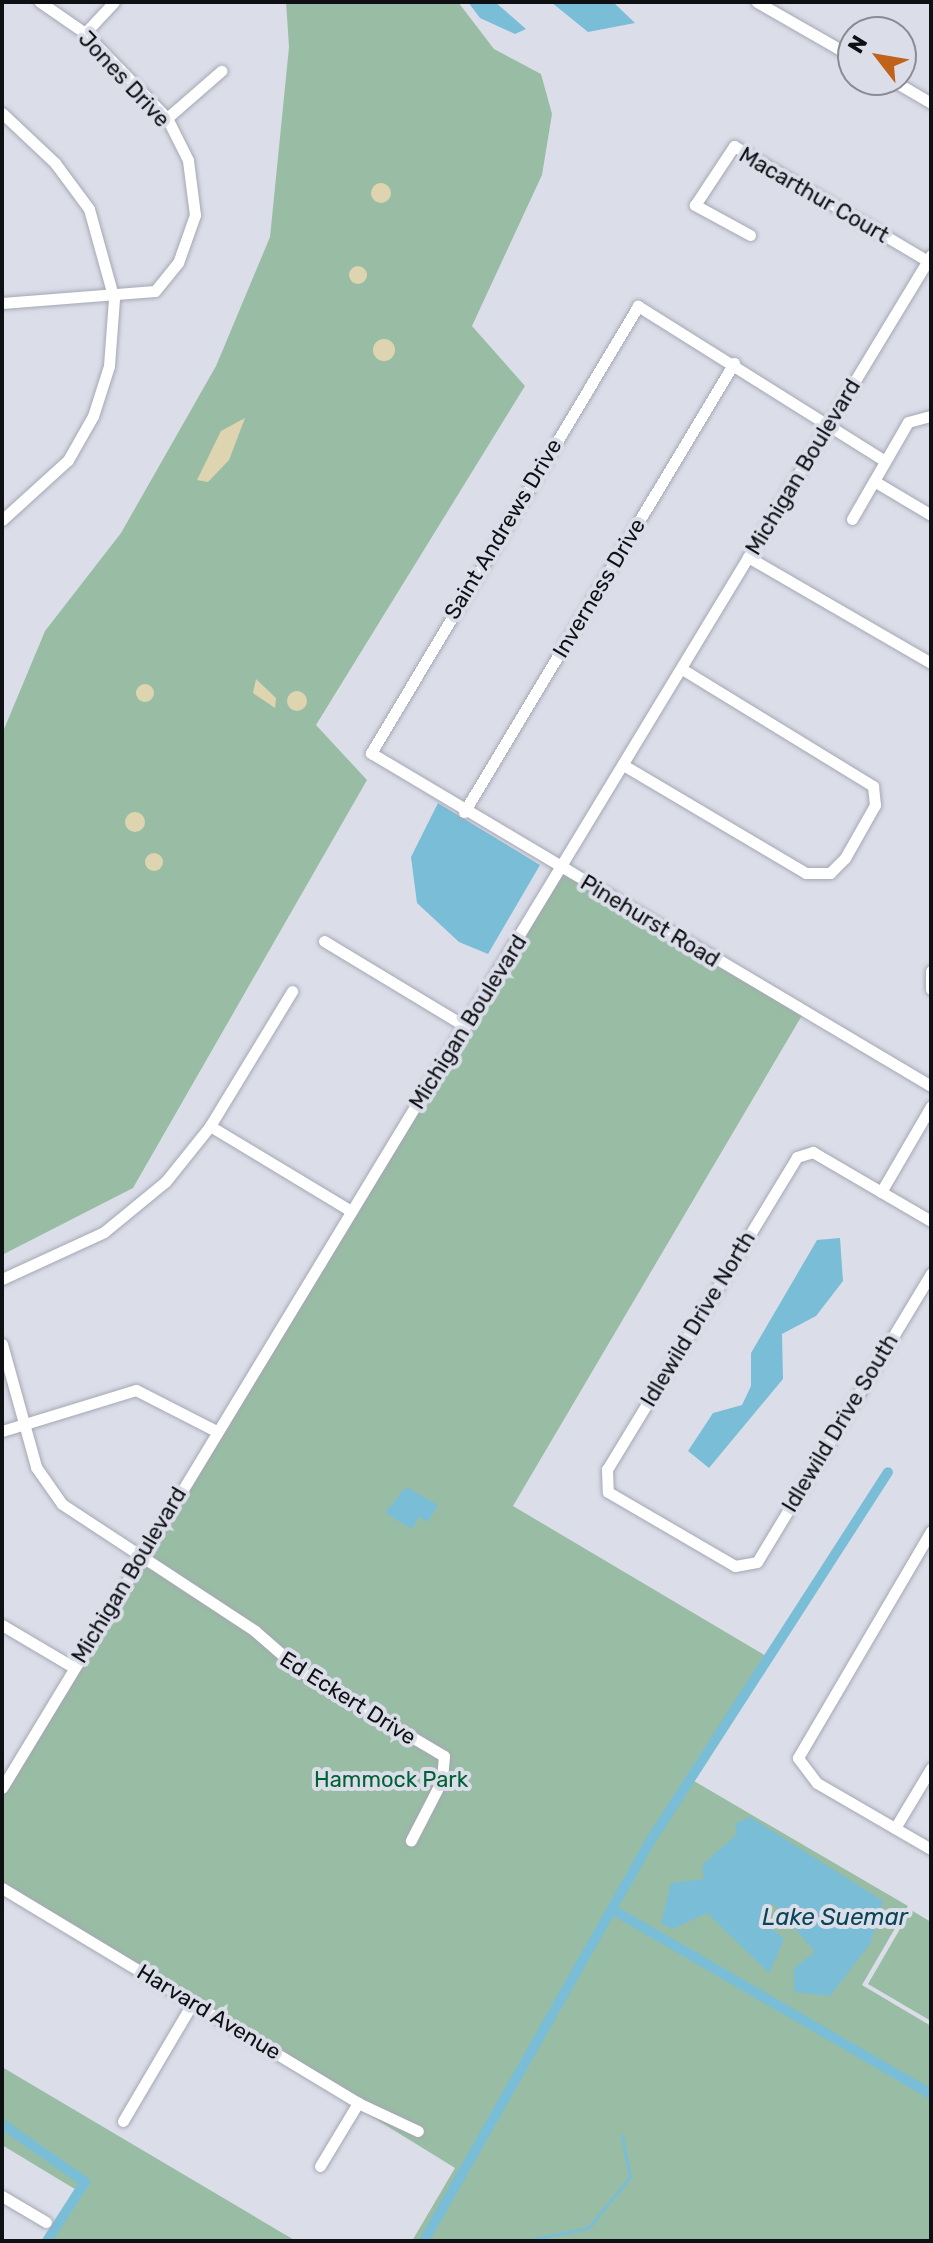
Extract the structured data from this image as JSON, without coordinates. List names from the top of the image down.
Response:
{
  "streets": {
    "street": [
      "Jones Drive",
      "Macarthur Court",
      "Michigan Boulevard",
      "Saint Andrews Drive",
      "Inverness Drive",
      "Pinehurst Road",
      "Idlewild Drive North",
      "Idlewild Drive South",
      "Ed Eckert Drive",
      "Harvard Avenue"
    ]
  },
  "crossings": [
    ["Macarthur Court", "Michigan Boulevard"],
    ["Michigan Boulevard", "Pinehurst Road"],
    ["Michigan Boulevard", "Ed Eckert Drive"],
    ["Saint Andrews Drive", "Inverness Drive"],
    ["Saint Andrews Drive", "Pinehurst Road"],
    ["Inverness Drive", "Pinehurst Road"],
    ["Idlewild Drive North", "Idlewild Drive South"]
  ],
  "water": ["Lake Suemar"],
  "parks": ["Hammock Park"],
  "north": "top left"
}
